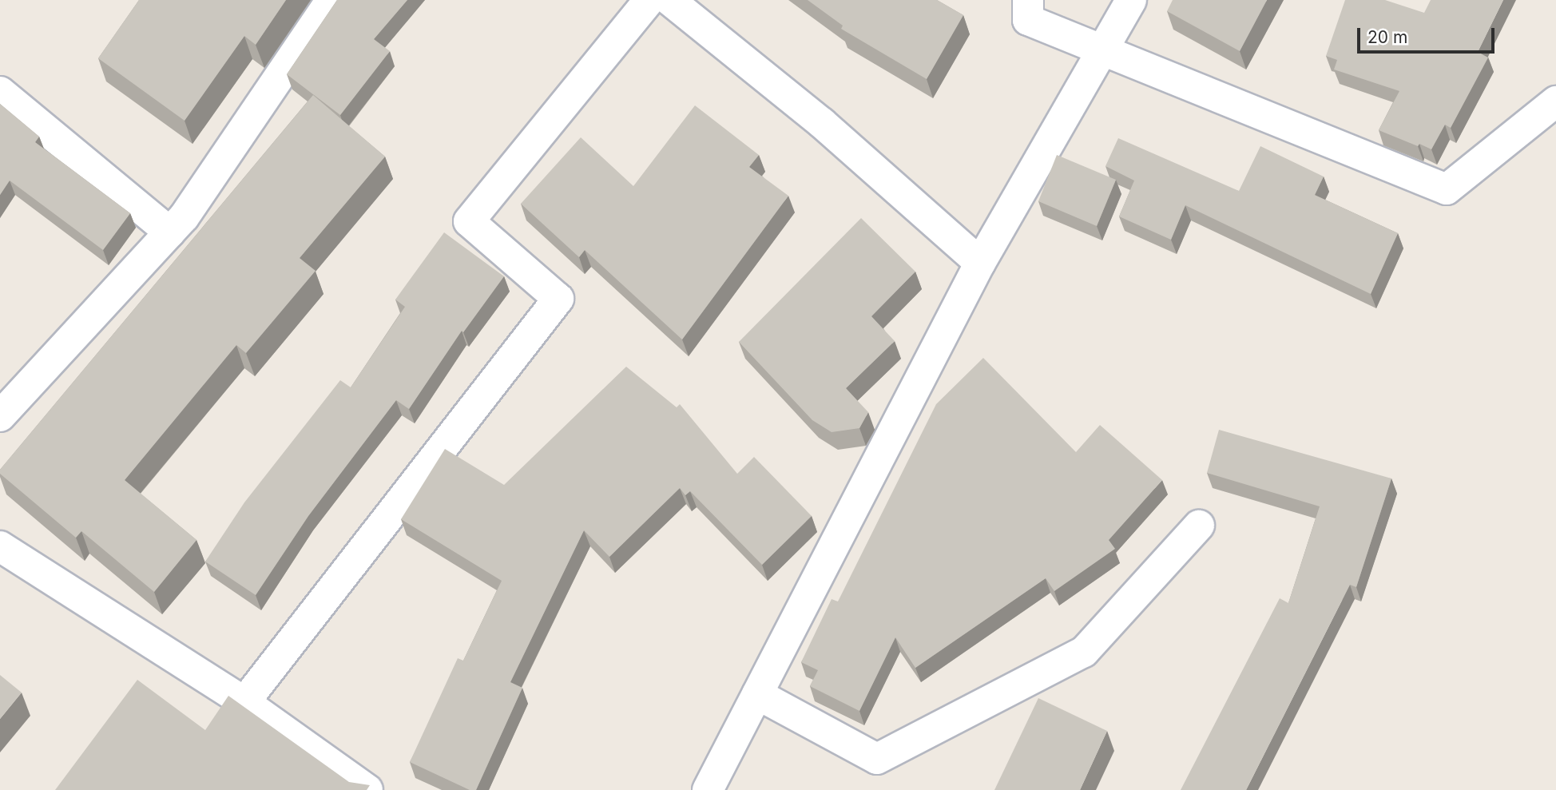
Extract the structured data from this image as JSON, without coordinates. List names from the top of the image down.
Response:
{
  "scale_bar": "20 m"
}
